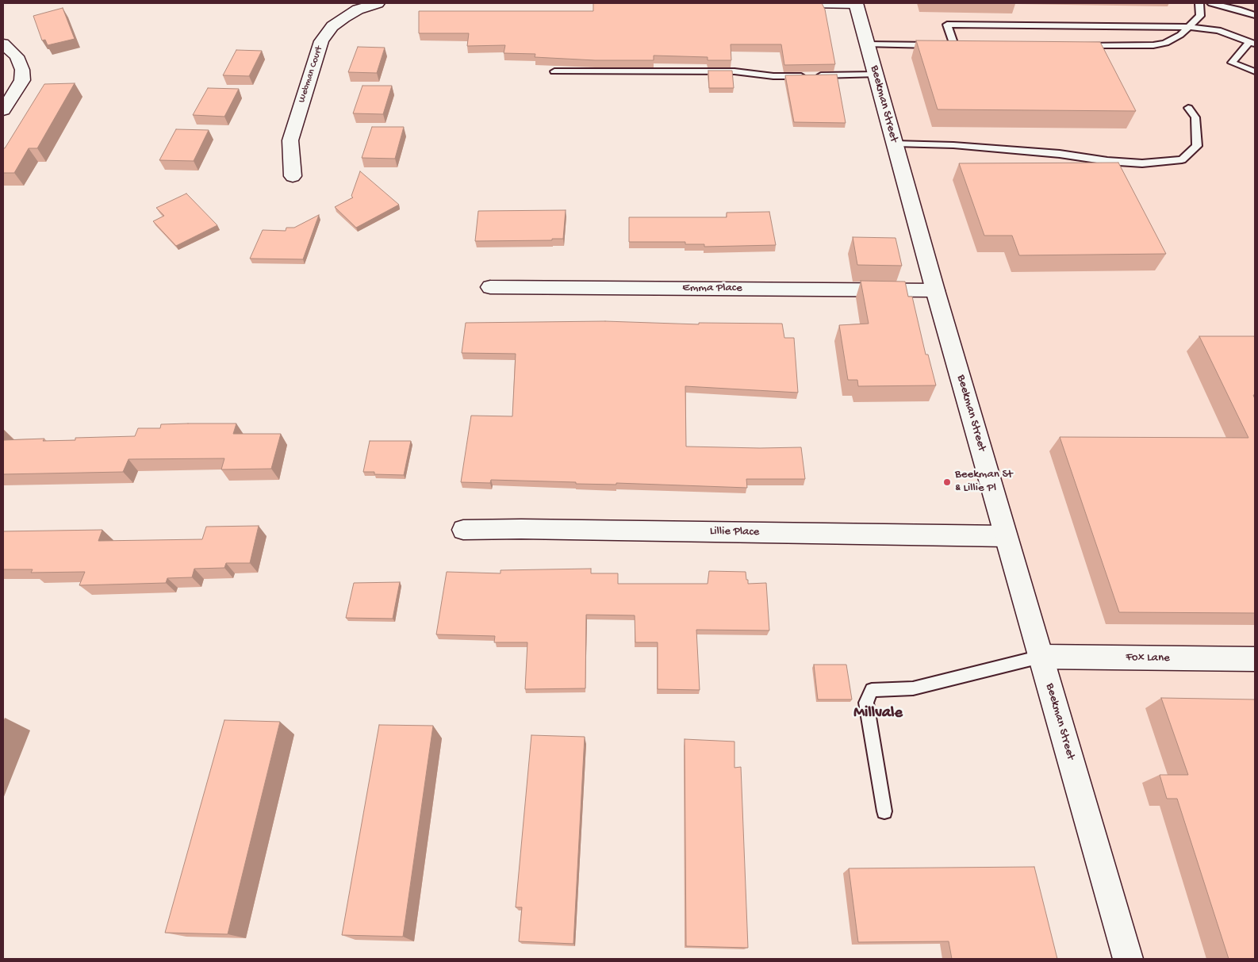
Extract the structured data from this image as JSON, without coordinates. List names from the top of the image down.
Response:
{
  "streets": {
    "street": [
      "Webman Court",
      "Beekman Street",
      "Emma Place",
      "Lillie Place",
      "Fox Lane"
    ]
  },
  "crossings": [
    ["Beekman Street", "Emma Place"],
    ["Beekman Street", "Lillie Place"],
    ["Beekman Street", "Fox Lane"]
  ],
  "districts": ["Millvale"],
  "places": ["Beekman St & Lillie Pl"]
}
